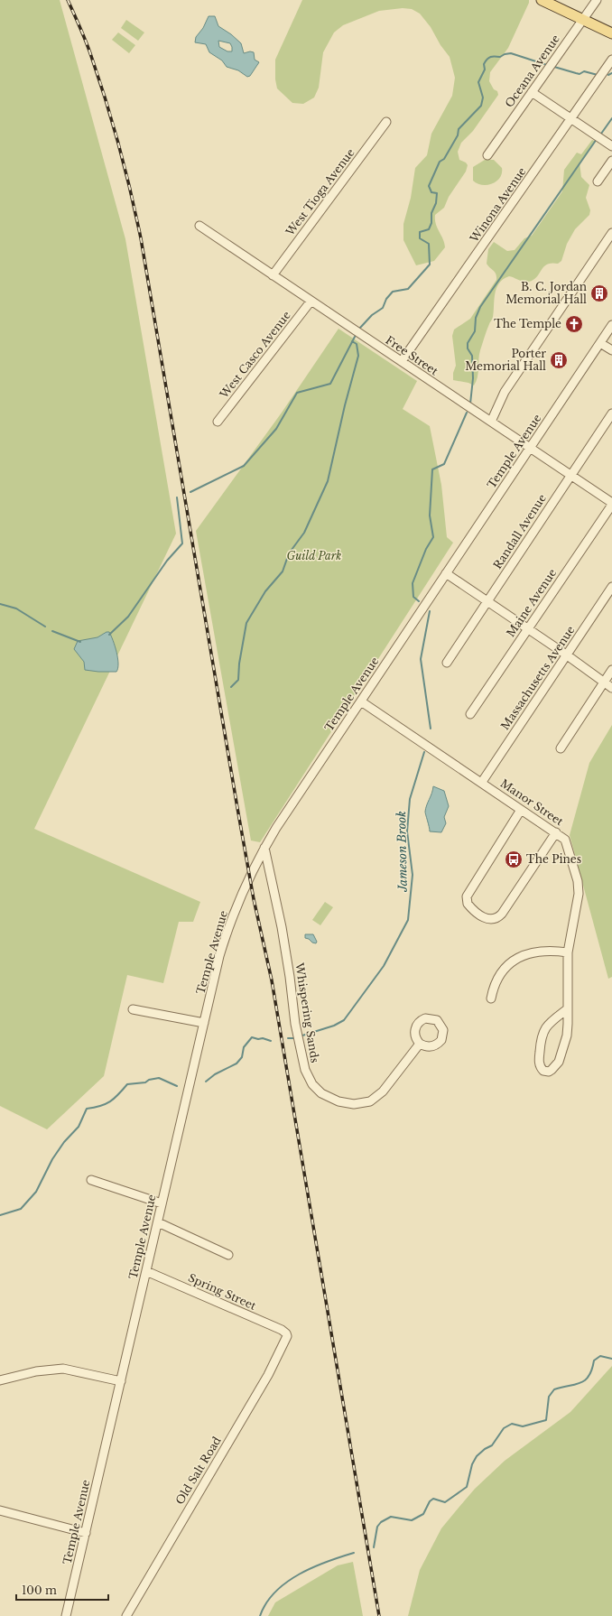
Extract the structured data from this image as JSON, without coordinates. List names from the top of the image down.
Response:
{
  "streets": {
    "street": [
      "Oceana Avenue",
      "West Tioga Avenue",
      "Winona Avenue",
      "West Casco Avenue",
      "Free Street",
      "Temple Avenue",
      "Randall Avenue",
      "Maine Avenue",
      "Massachusetts Avenue",
      "Manor Street",
      "Whispering Sands",
      "Spring Street",
      "Old Salt Road"
    ]
  },
  "crossings": [
    ["West Tioga Avenue", "Free Street"],
    ["Winona Avenue", "Free Street"],
    ["West Casco Avenue", "Free Street"],
    ["Free Street", "Temple Avenue"],
    ["Free Street", "Randall Avenue"],
    ["Free Street", "Maine Avenue"],
    ["Temple Avenue", "Manor Street"],
    ["Temple Avenue", "Whispering Sands"],
    ["Temple Avenue", "Spring Street"],
    ["Massachusetts Avenue", "Manor Street"],
    ["Spring Street", "Old Salt Road"]
  ],
  "water": ["Jameson Brook"],
  "parks": ["Guild Park"],
  "places": {
    "building": ["B. C. Jordan Memorial Hall", "Porter Memorial Hall"],
    "church": ["The Temple"],
    "bus stop": ["The Pines"]
  },
  "scale_bar": "100 m"
}
